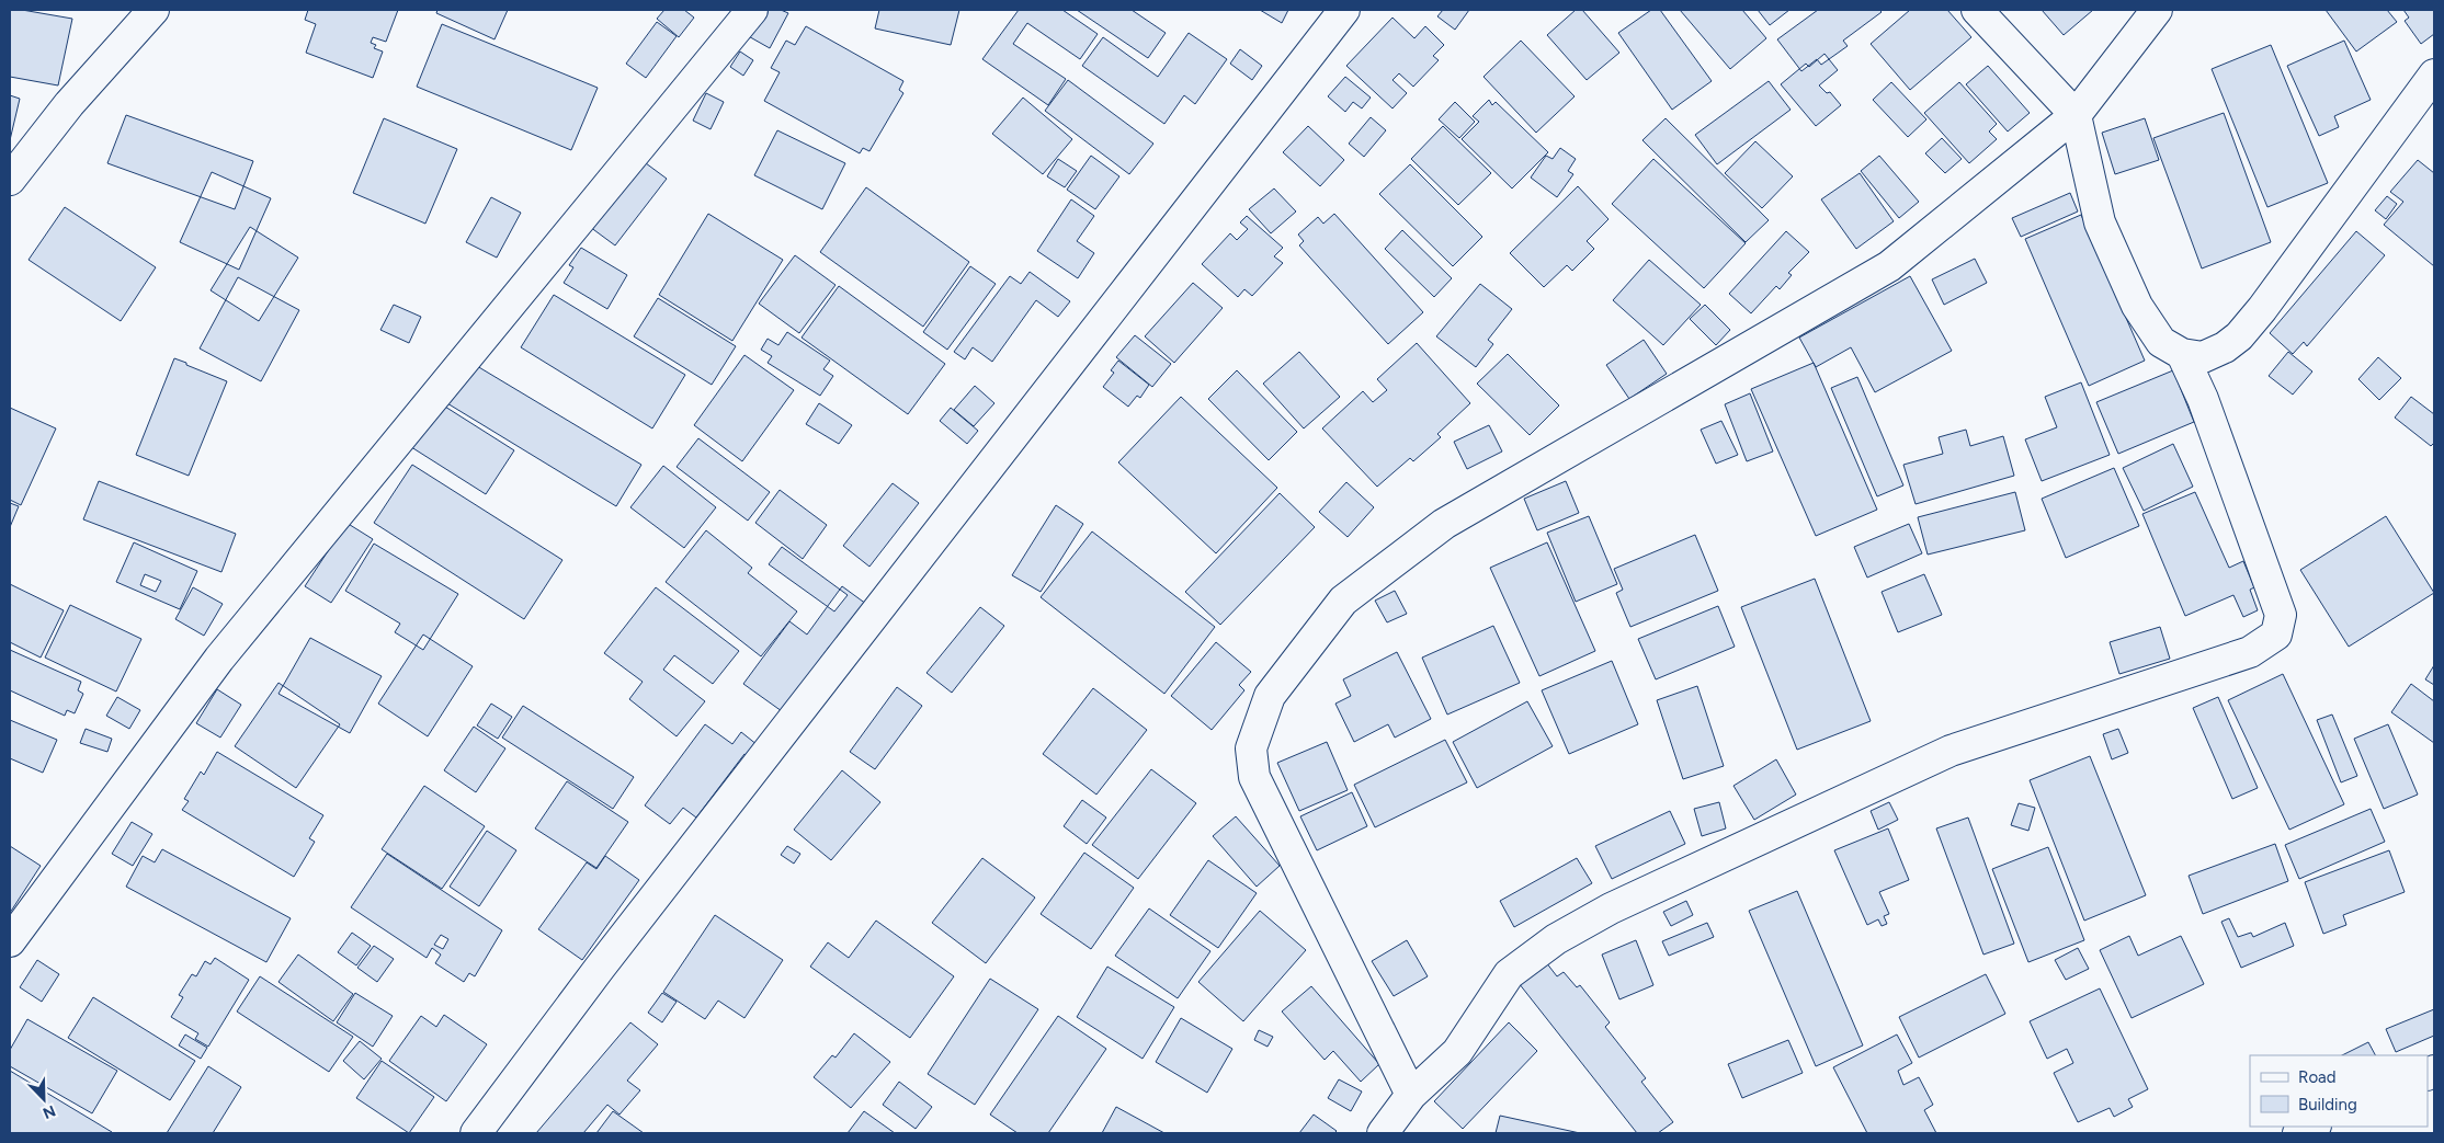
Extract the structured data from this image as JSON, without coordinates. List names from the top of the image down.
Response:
{
  "legend": ["Road", "Building"],
  "north": "bottom right"
}
